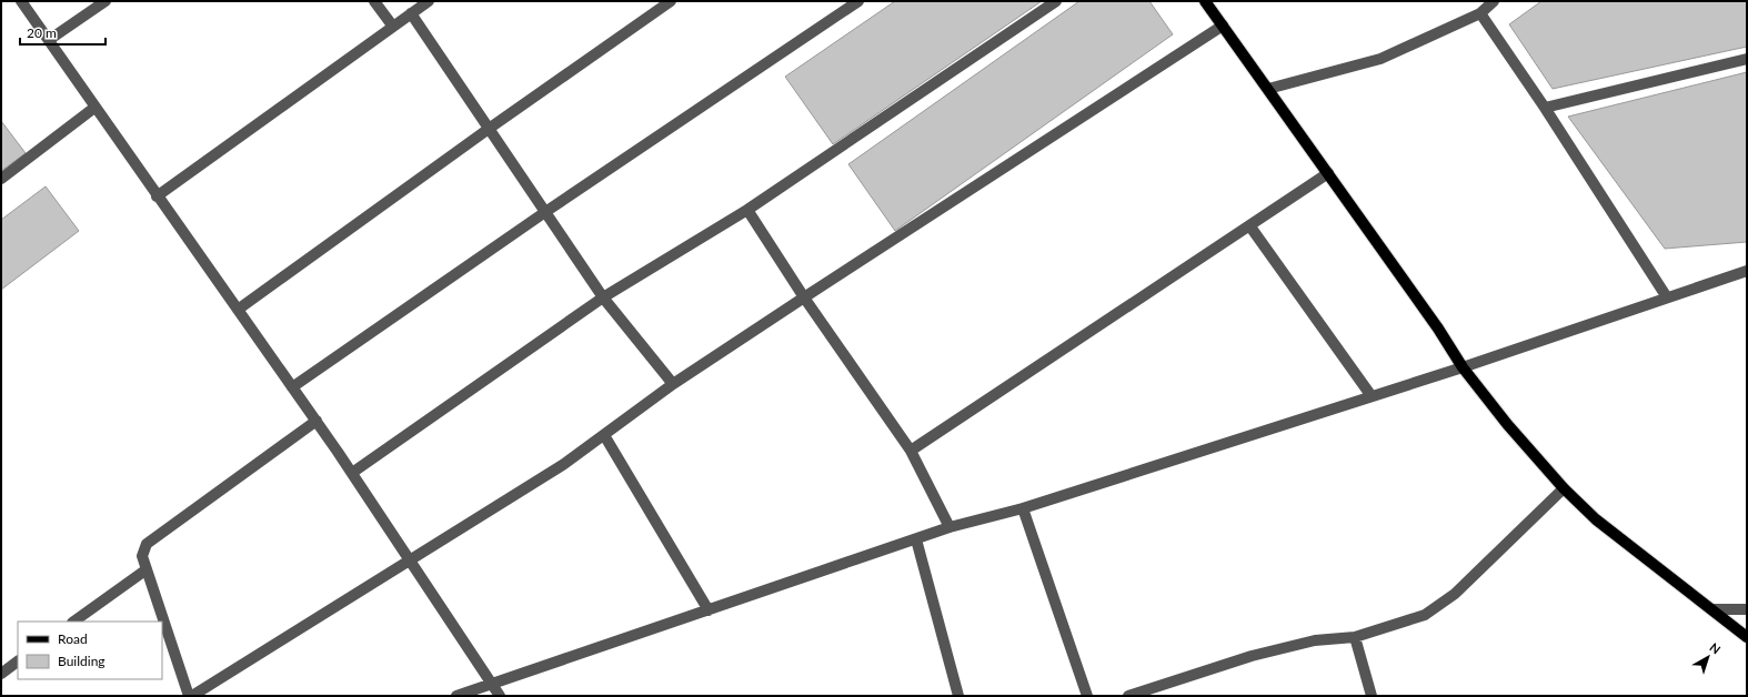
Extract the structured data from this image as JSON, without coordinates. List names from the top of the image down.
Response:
{
  "legend": ["Road", "Building"],
  "scale_bar": "20 m",
  "north": "top right"
}
